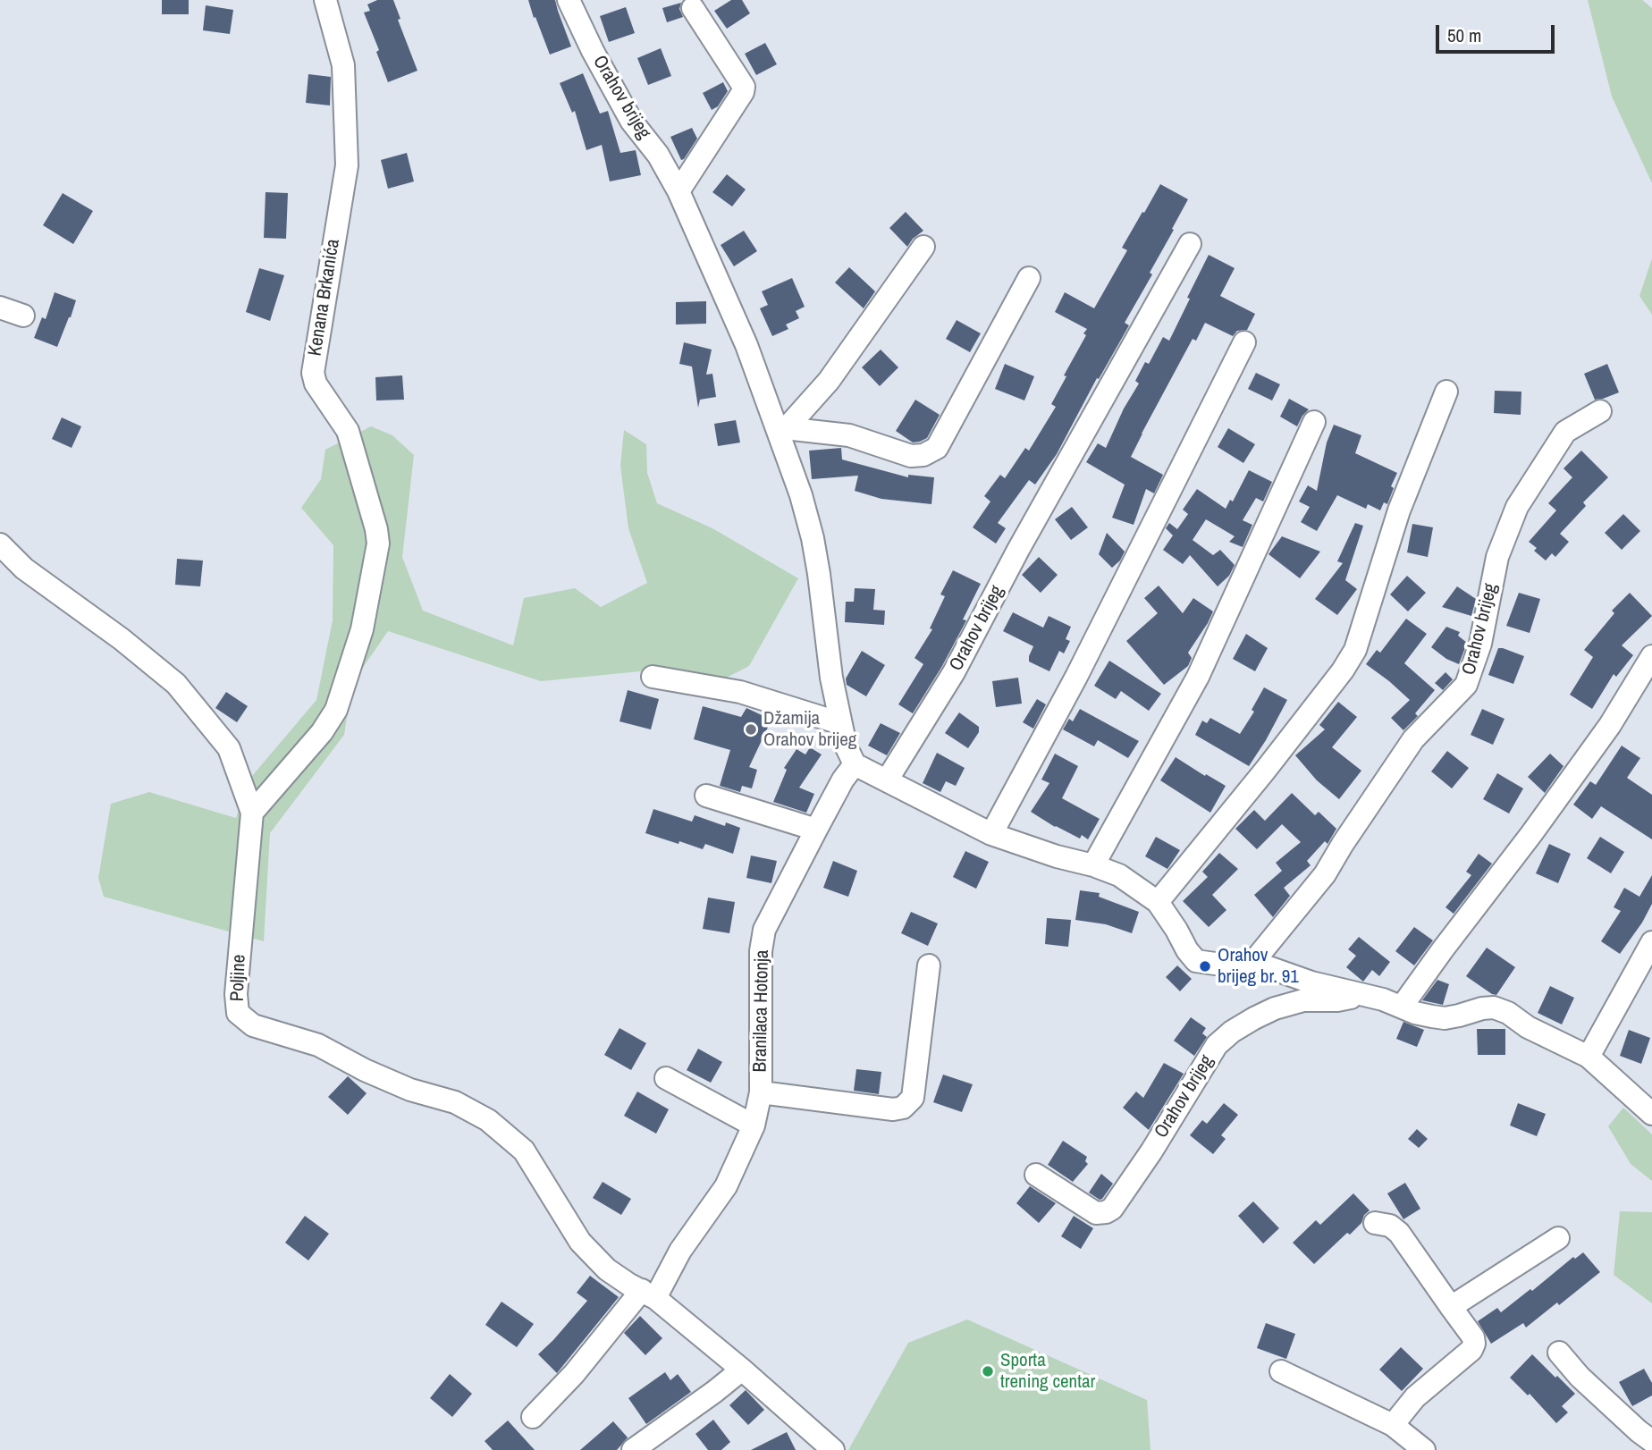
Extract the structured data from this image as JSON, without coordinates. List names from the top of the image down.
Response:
{
  "streets": {
    "street": [
      "Orahov brijeg",
      "Kenana Brkanića",
      "Poljine",
      "Branilaca Hotonja"
    ]
  },
  "crossings": [
    ["Orahov brijeg", "Branilaca Hotonja"],
    ["Kenana Brkanića", "Poljine"],
    ["Poljine", "Branilaca Hotonja"]
  ],
  "places": ["Džamija Orahov brijeg", "Orahov brijeg br. 91", "Sporta trening centar"],
  "scale_bar": "50 m"
}
